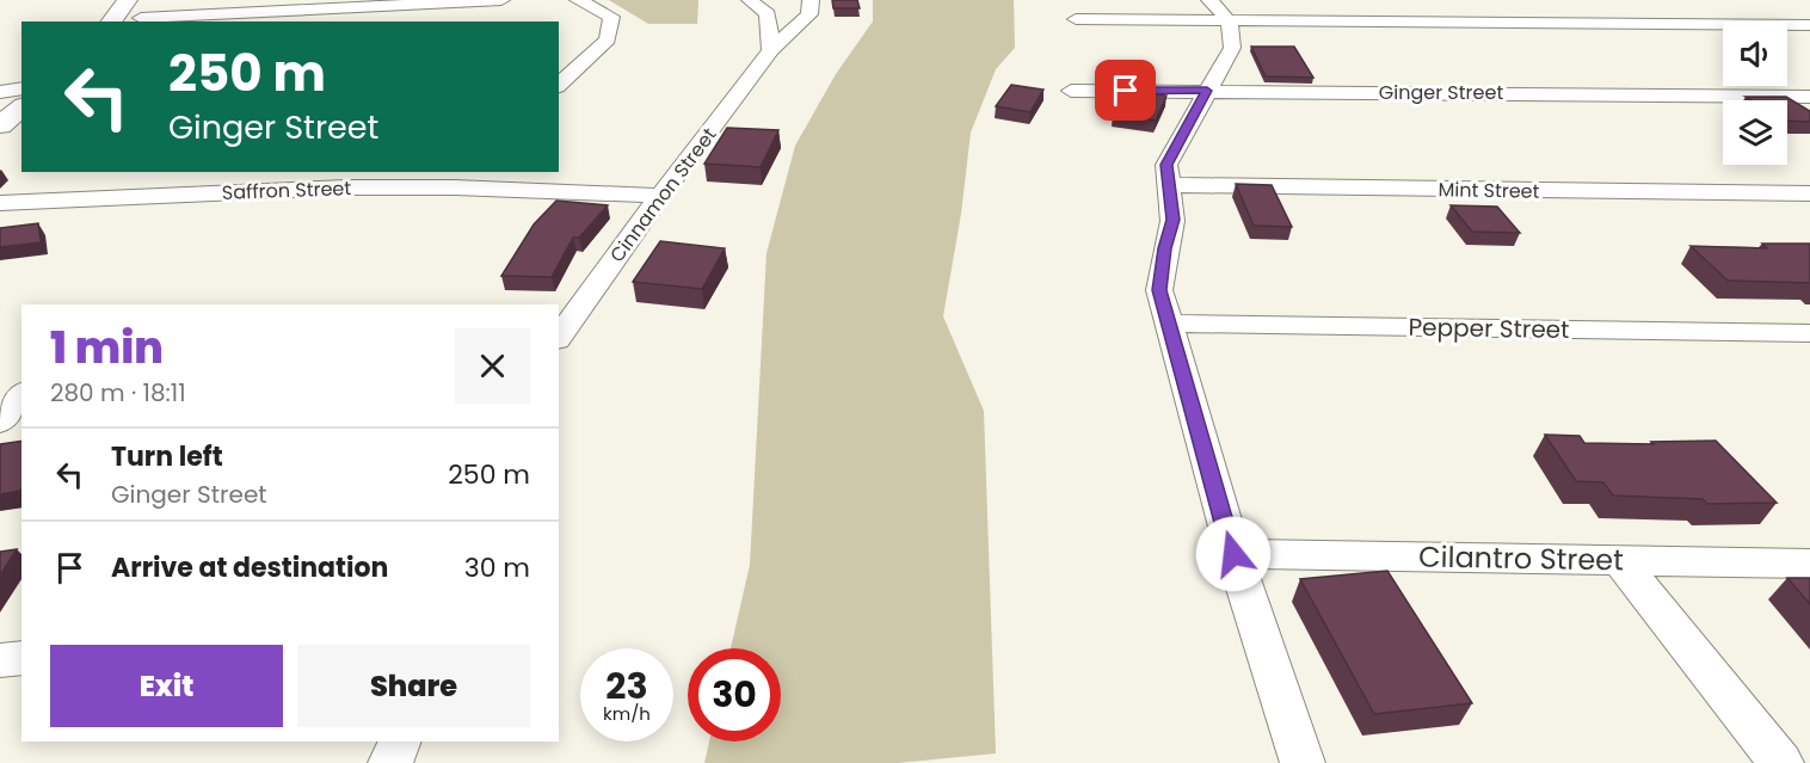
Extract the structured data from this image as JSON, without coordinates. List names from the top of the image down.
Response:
{
  "streets": {
    "street": [
      "Ginger Street",
      "Saffron Street",
      "Mint Street",
      "Cinnamon Street",
      "Pepper Street",
      "Cilantro Street"
    ]
  },
  "crossings": [
    ["Saffron Street", "Cinnamon Street"]
  ],
  "page": {
    "turn": ["250 m", "Ginger Street"],
    "heading": ["1 min", "280 m · 18:11"],
    "list": [
      {
        "name": "Turn left",
        "note": "Ginger Street",
        "value": "250 m"
      },
      {
        "name": "Arrive at destination",
        "value": "30 m"
      }
    ],
    "buttons": ["Exit", "Share"],
    "speed": "23 km/h",
    "limit": "30"
  }
}
